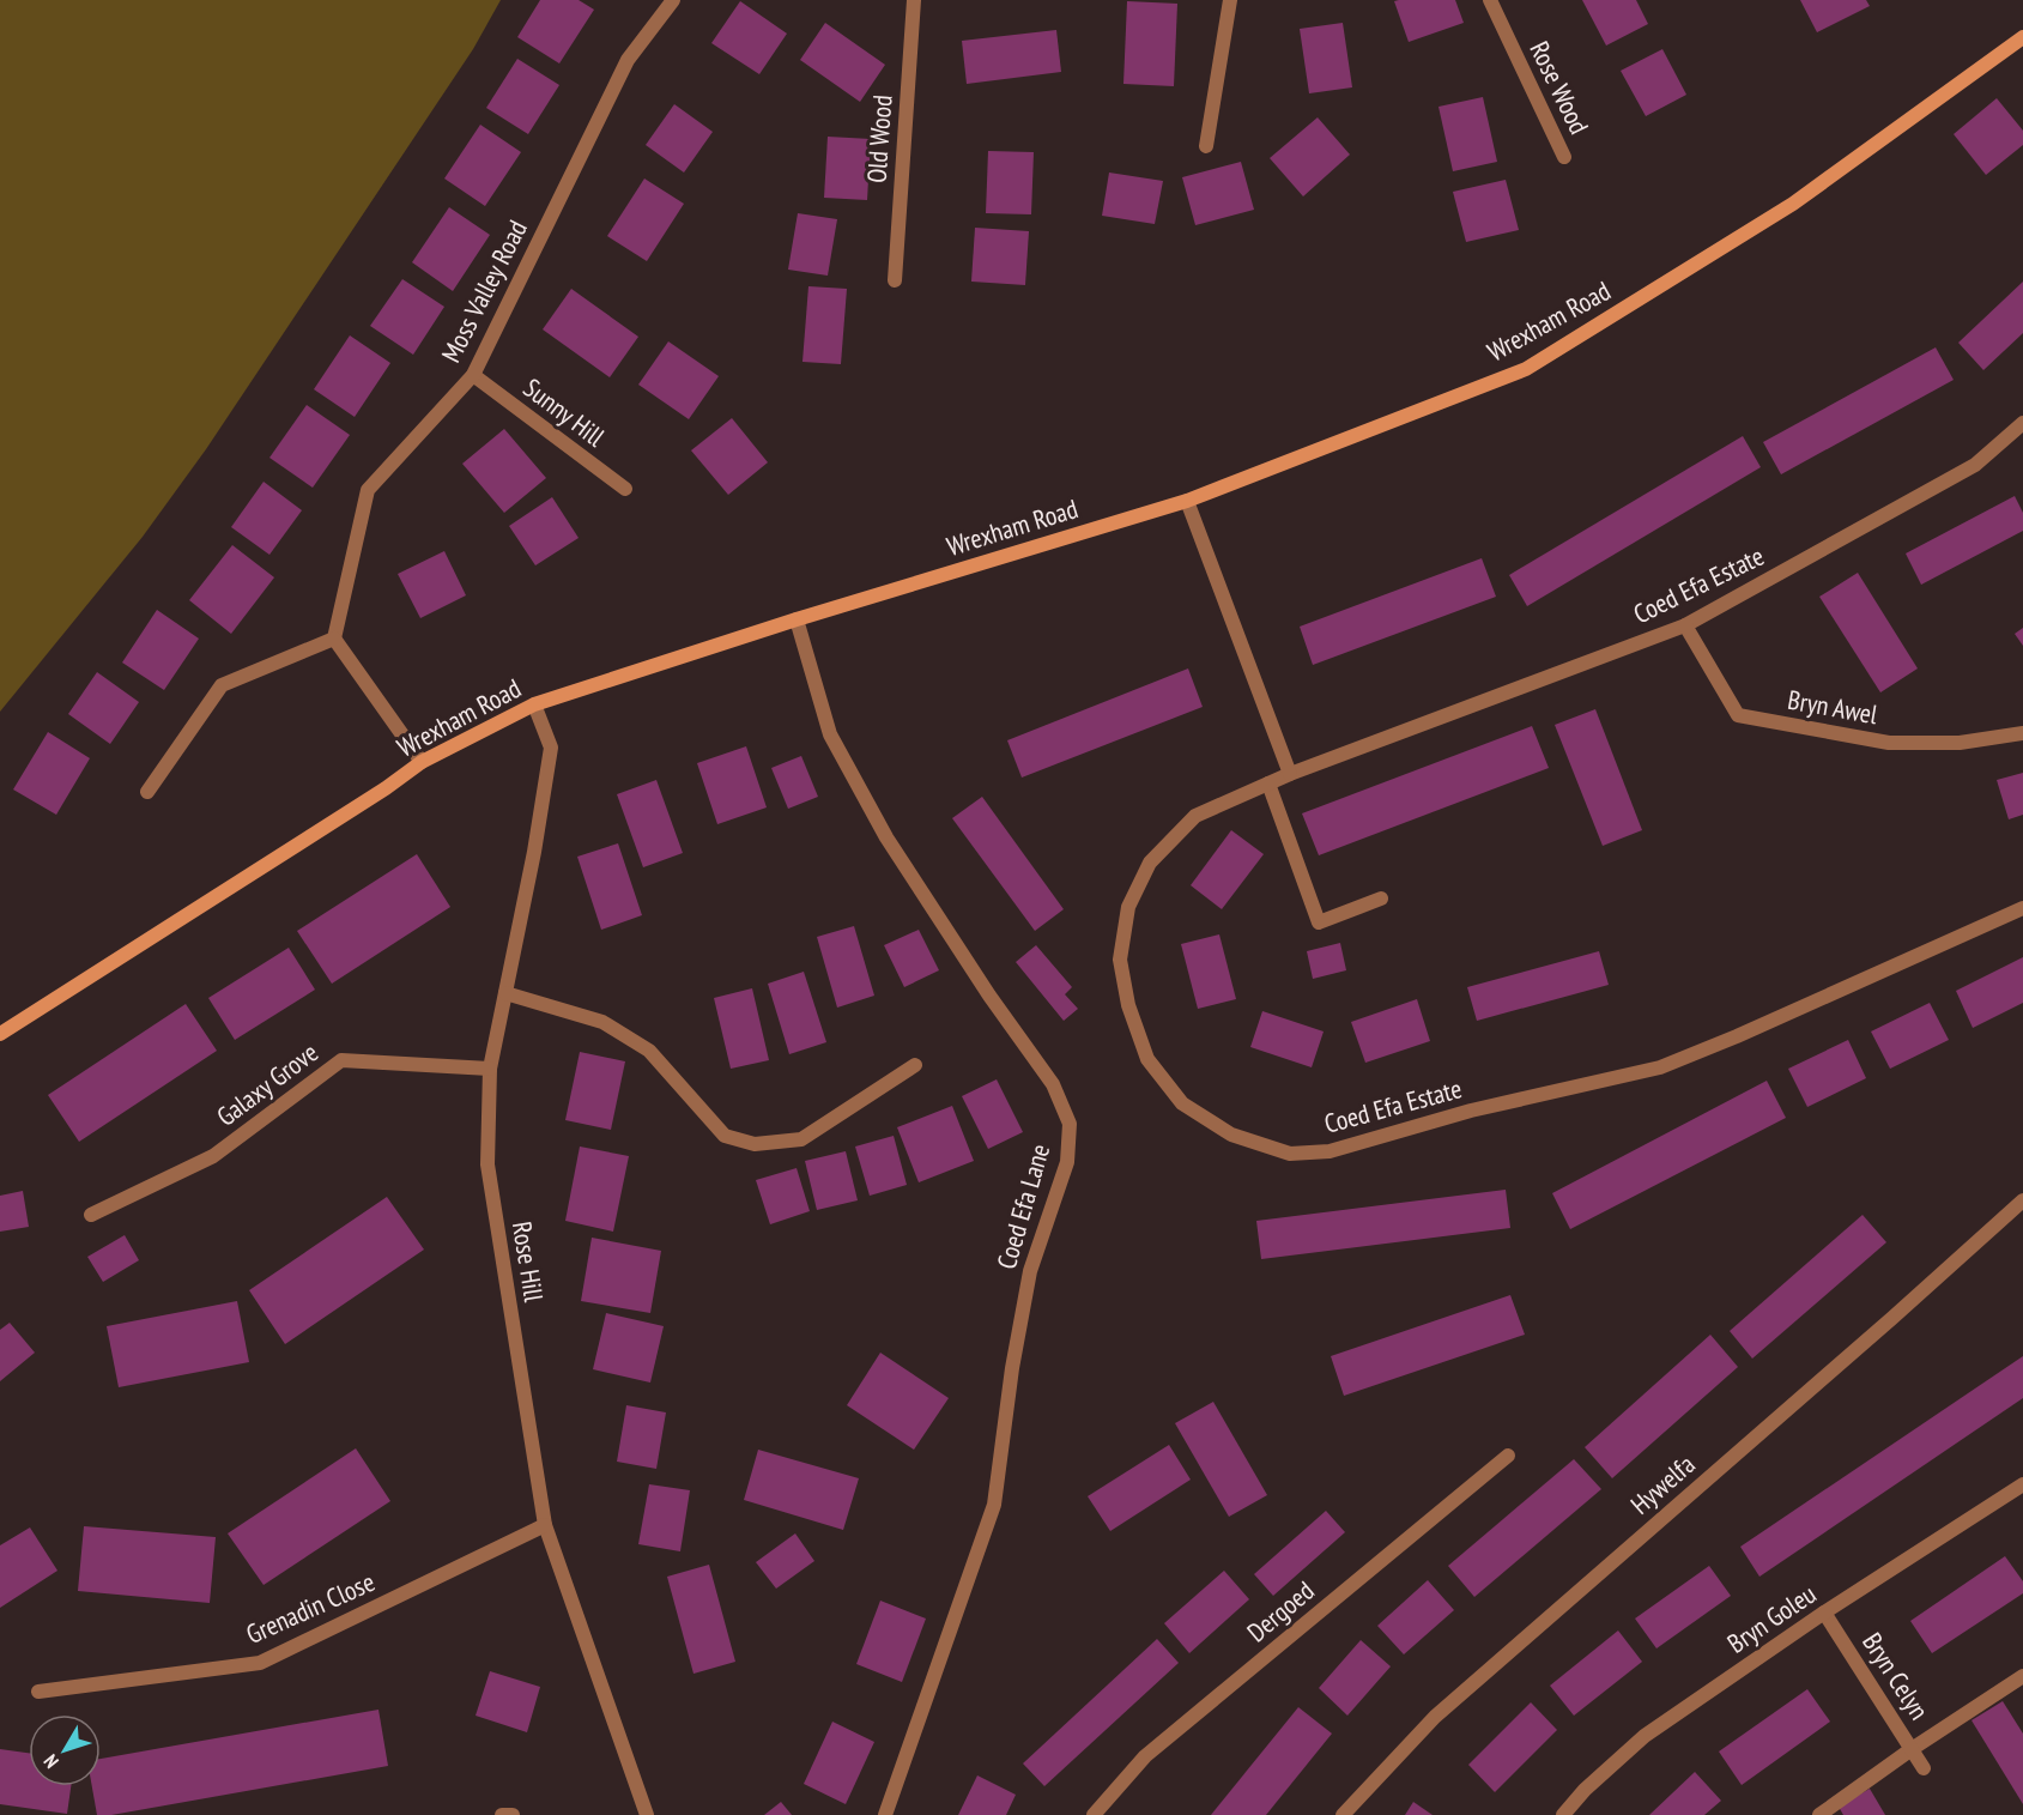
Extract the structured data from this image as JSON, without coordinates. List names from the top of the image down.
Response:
{
  "streets": {
    "main road": ["Wrexham Road"],
    "street": [
      "Rose Wood",
      "Old Wood",
      "Moss Valley Road",
      "Sunny Hill",
      "Coed Efa Estate",
      "Bryn Awel",
      "Galaxy Grove",
      "Coed Efa Lane",
      "Rose Hill",
      "Hywelfa",
      "Grenadin Close",
      "Dergoed",
      "Bryn Goleu",
      "Bryn Celyn"
    ]
  },
  "crossings": [
    ["Moss Valley Road", "Sunny Hill"],
    ["Wrexham Road", "Coed Efa Lane"],
    ["Wrexham Road", "Rose Hill"],
    ["Coed Efa Estate", "Bryn Awel"],
    ["Galaxy Grove", "Rose Hill"],
    ["Rose Hill", "Grenadin Close"],
    ["Bryn Goleu", "Bryn Celyn"]
  ],
  "north": "bottom left"
}
